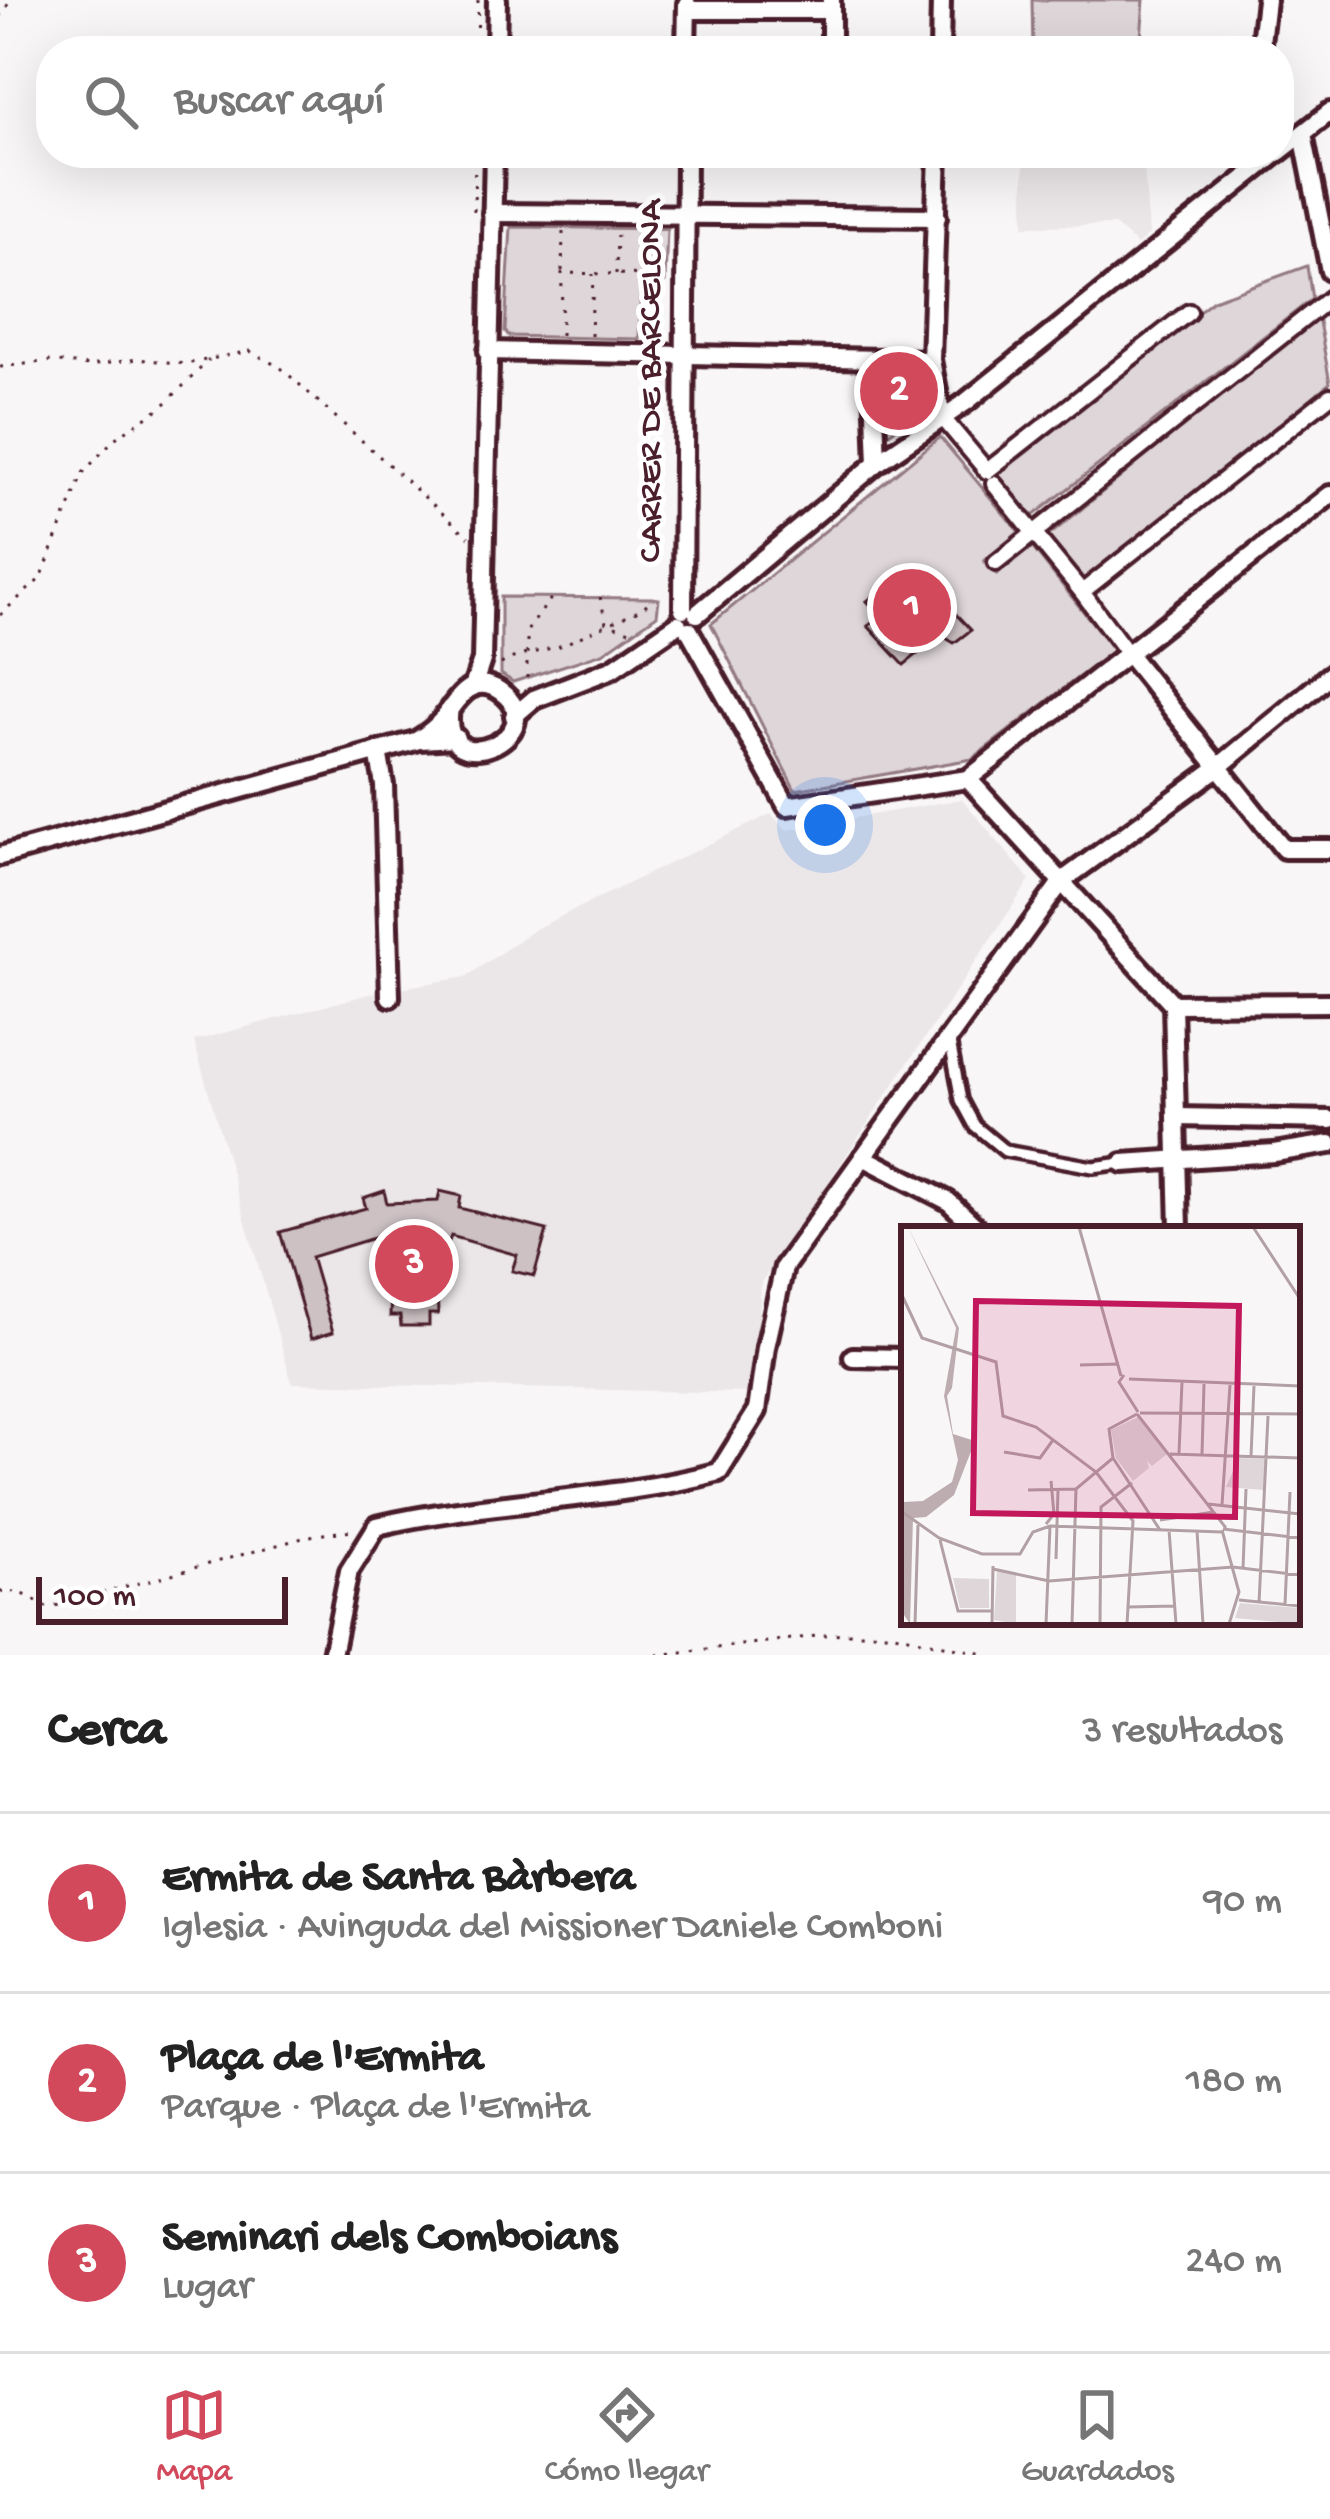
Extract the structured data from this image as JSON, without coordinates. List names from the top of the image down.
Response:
{
  "streets": {
    "street": ["CARRER DE BARCELONA"]
  },
  "scale_bar": "100 m",
  "page": {
    "search": "Buscar aquí",
    "pins": ["2", "1", "3"],
    "scale": "100 m",
    "heading": ["Cerca", "3 resultados"],
    "list": [
      {
        "mark": "1",
        "name": "Ermita de Santa Bàrbera",
        "note": "Iglesia · Avinguda del Missioner Daniele Comboni",
        "value": "90 m"
      },
      {
        "mark": "2",
        "name": "Plaça de l'Ermita",
        "note": "Parque · Plaça de l'Ermita",
        "value": "180 m"
      },
      {
        "mark": "3",
        "name": "Seminari dels Comboians",
        "note": "Lugar",
        "value": "240 m"
      }
    ],
    "nav": ["Mapa", "Cómo llegar", "Guardados"]
  }
}
